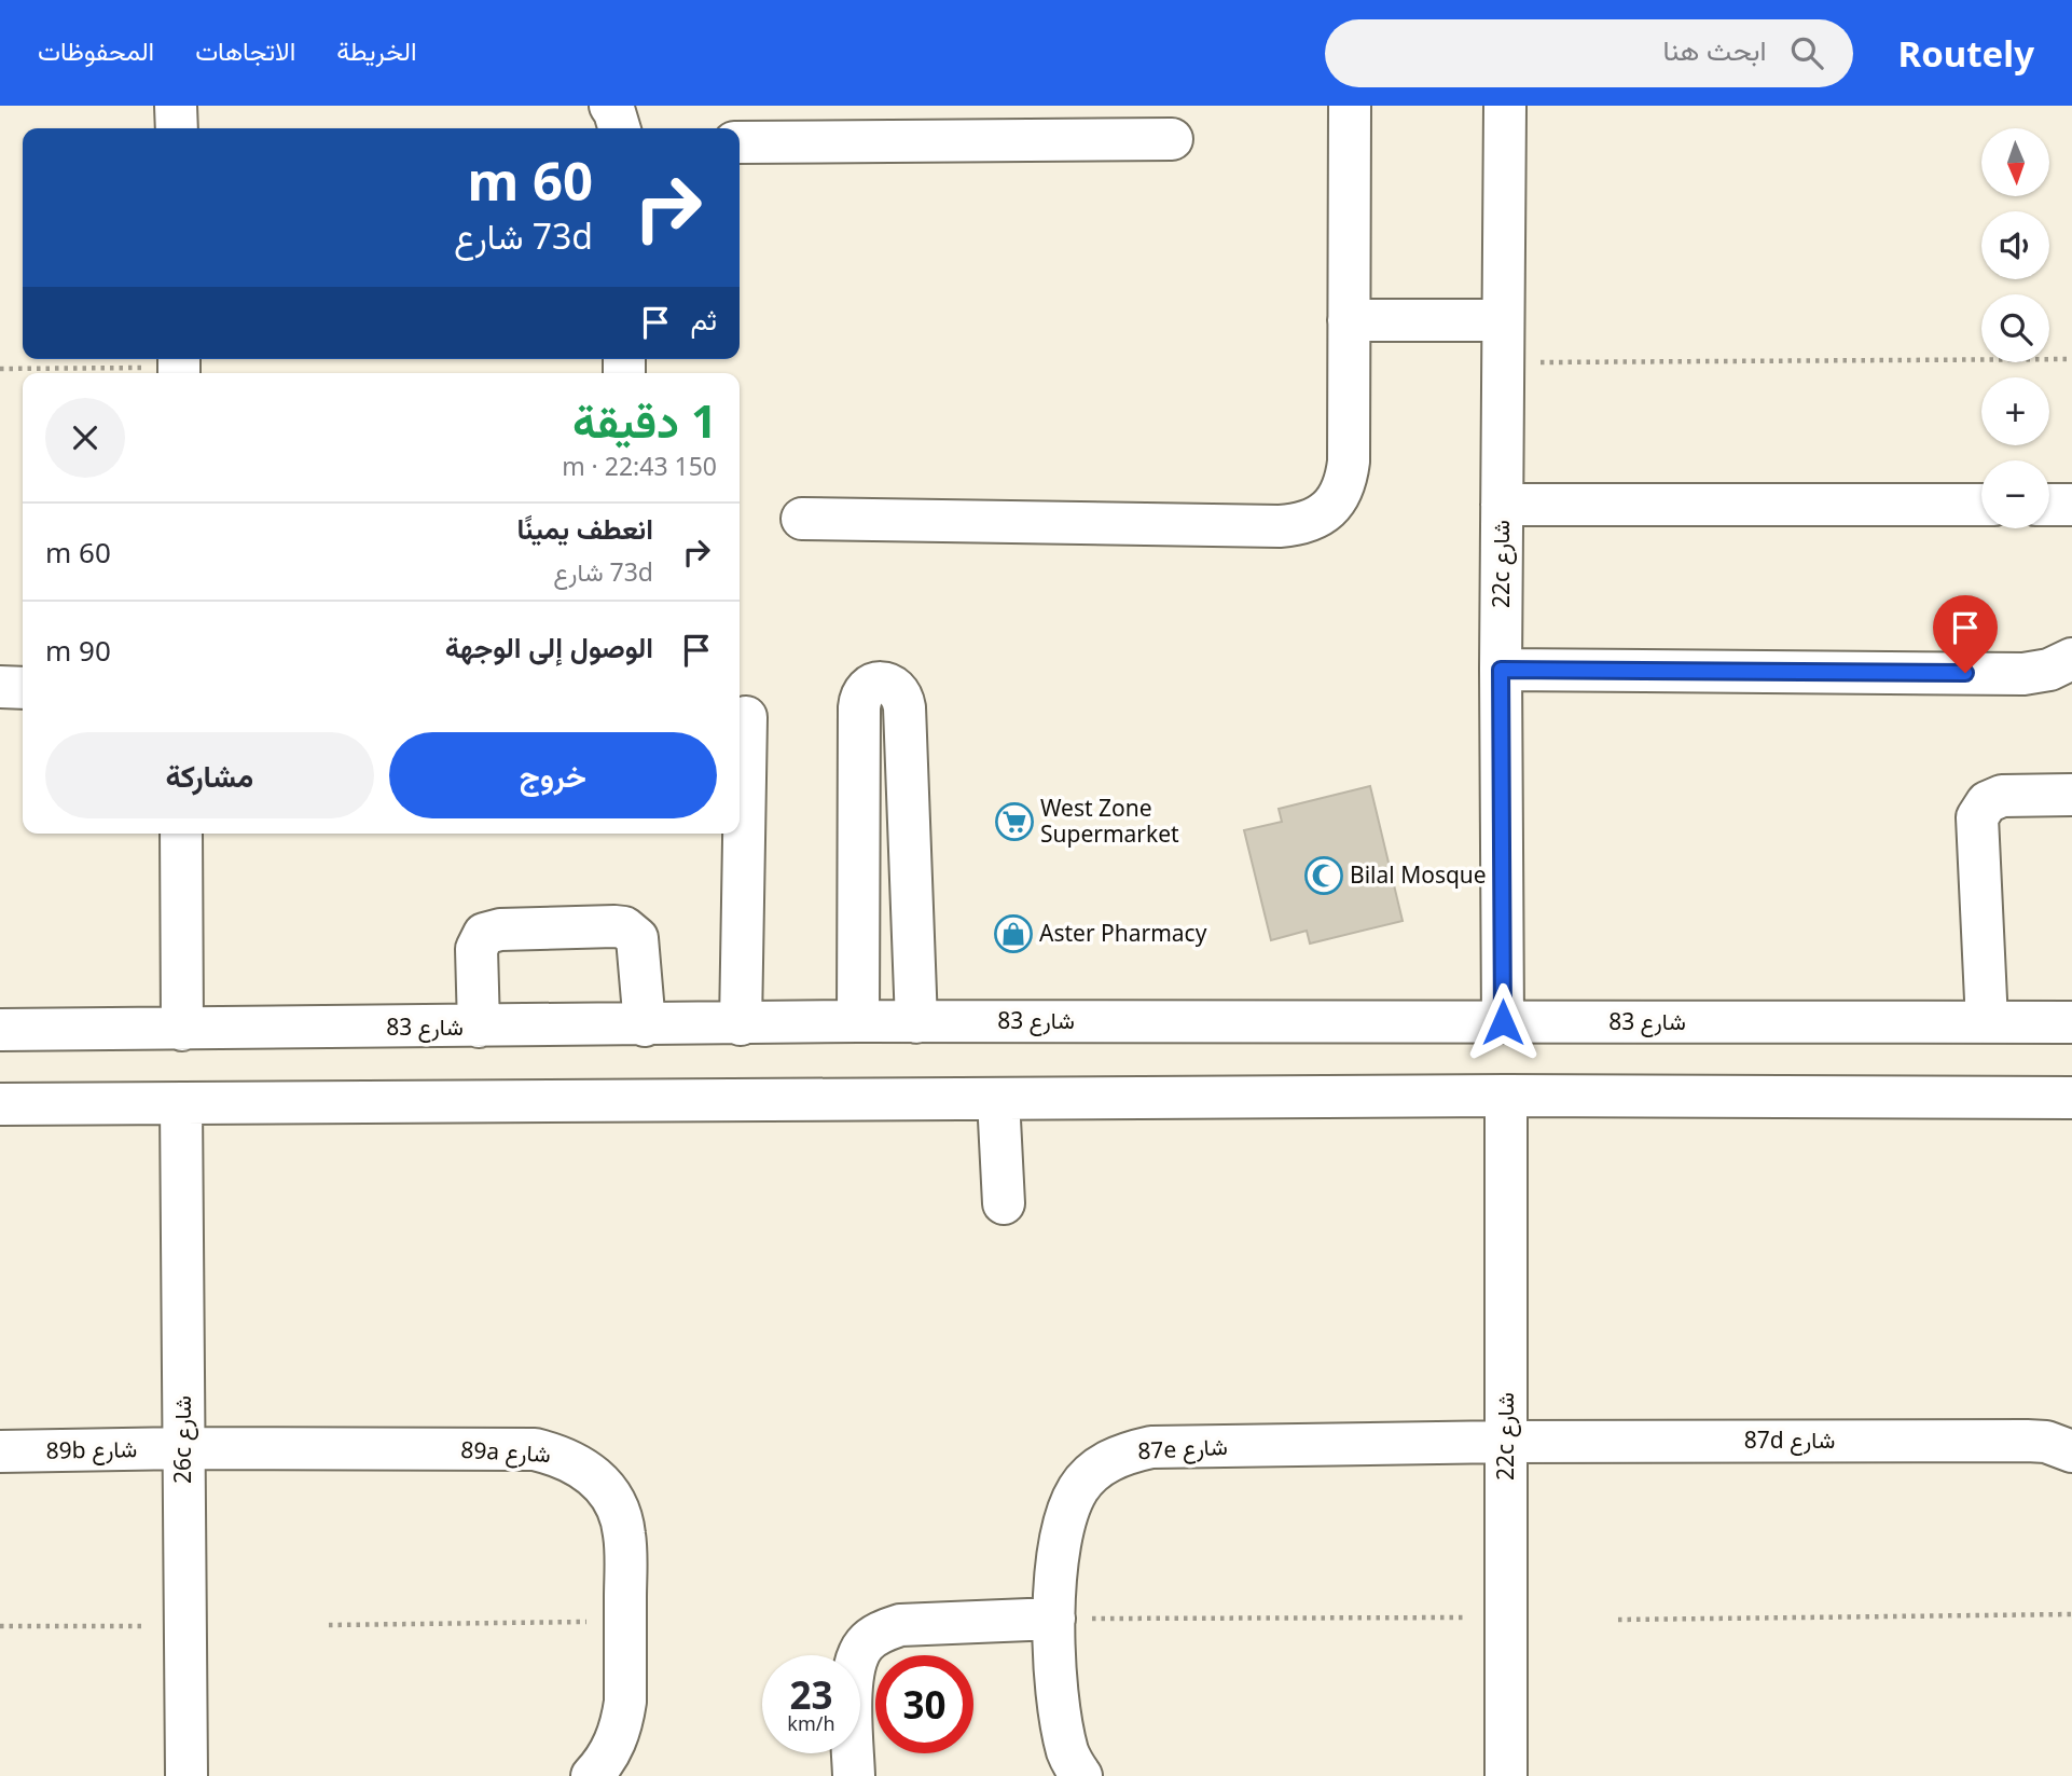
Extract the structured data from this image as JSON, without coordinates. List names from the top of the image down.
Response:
{
  "streets": {
    "street": [
      "22c شارع",
      "شارع 83",
      "26c شارع",
      "87d شارع",
      "87e شارع",
      "89b شارع",
      "89a شارع"
    ]
  },
  "crossings": [
    ["22c شارع", "شارع 83"],
    ["22c شارع", "87d شارع"],
    ["22c شارع", "87e شارع"],
    ["26c شارع", "89b شارع"],
    ["26c شارع", "89a شارع"],
    ["87d شارع", "87e شارع"],
    ["89b شارع", "89a شارع"]
  ],
  "places": {
    "supermarket": ["West Zone Supermarket"],
    "mosque": ["Bilal Mosque"],
    "shop": ["Aster Pharmacy"]
  },
  "north": "bottom",
  "page": {
    "header": "Routely",
    "search": "ابحث هنا",
    "nav": ["الخريطة", "الاتجاهات", "المحفوظات"],
    "map_buttons": ["+", "−"],
    "turn": ["60 m", "73d شارع"],
    "then": "ثم",
    "heading": ["1 دقيقة", "150 m · 22:43"],
    "list": [
      {
        "name": "انعطف يمينًا",
        "note": "73d شارع",
        "value": "60 m"
      },
      {
        "name": "الوصول إلى الوجهة",
        "value": "90 m"
      }
    ],
    "buttons": ["خروج", "مشاركة"],
    "speed": "23 km/h",
    "limit": "30"
  }
}
